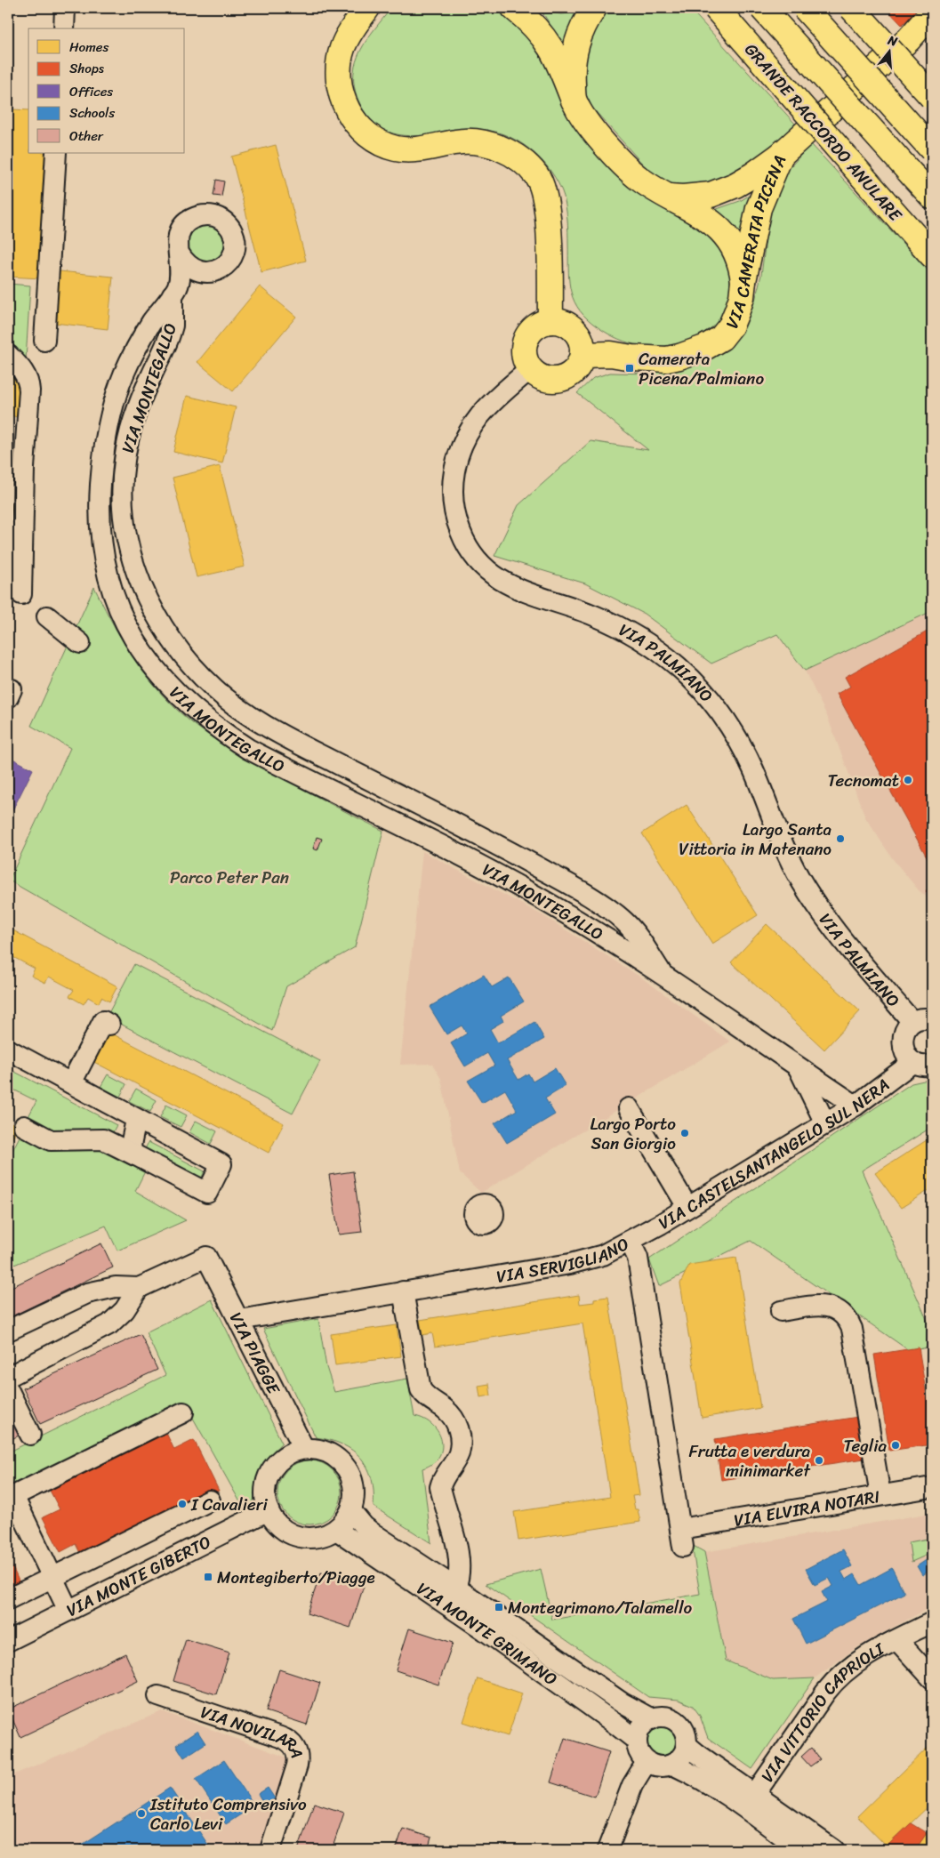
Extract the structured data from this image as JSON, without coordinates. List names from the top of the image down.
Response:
{
  "streets": {
    "main road": ["GRANDE RACCORDO ANULARE", "VIA CAMERATA PICENA"],
    "street": [
      "VIA MONTEGALLO",
      "VIA PALMIANO",
      "VIA CASTELSANTANGELO SUL NERA",
      "VIA SERVIGLIANO",
      "VIA PIAGGE",
      "VIA ELVIRA NOTARI",
      "VIA MONTE GIBERTO",
      "VIA MONTE GRIMANO",
      "VIA VITTORIO CAPRIOLI",
      "VIA NOVILARA"
    ]
  },
  "crossings": [
    ["VIA CAMERATA PICENA", "VIA PALMIANO"],
    ["VIA MONTEGALLO", "VIA CASTELSANTANGELO SUL NERA"],
    ["VIA PALMIANO", "VIA CASTELSANTANGELO SUL NERA"],
    ["VIA CASTELSANTANGELO SUL NERA", "VIA SERVIGLIANO"],
    ["VIA SERVIGLIANO", "VIA PIAGGE"],
    ["VIA SERVIGLIANO", "VIA ELVIRA NOTARI"],
    ["VIA PIAGGE", "VIA MONTE GIBERTO"],
    ["VIA PIAGGE", "VIA MONTE GRIMANO"],
    ["VIA MONTE GIBERTO", "VIA MONTE GRIMANO"]
  ],
  "parks": ["Parco Peter Pan"],
  "places": {
    "transit": ["Camerata Picena/Palmiano", "Montegiberto/Piagge", "Montegrimano/Talamello"],
    "other": [
      "Tecnomat",
      "Largo Santa Vittoria in Matenano",
      "Largo Porto San Giorgio",
      "Teglia",
      "Frutta e verdura minimarket",
      "I Cavalieri",
      "Istituto Comprensivo Carlo Levi"
    ]
  },
  "legend": [
    "Homes",
    "Shops",
    "Offices",
    "Schools",
    "Other"
  ],
  "north": "top"
}
